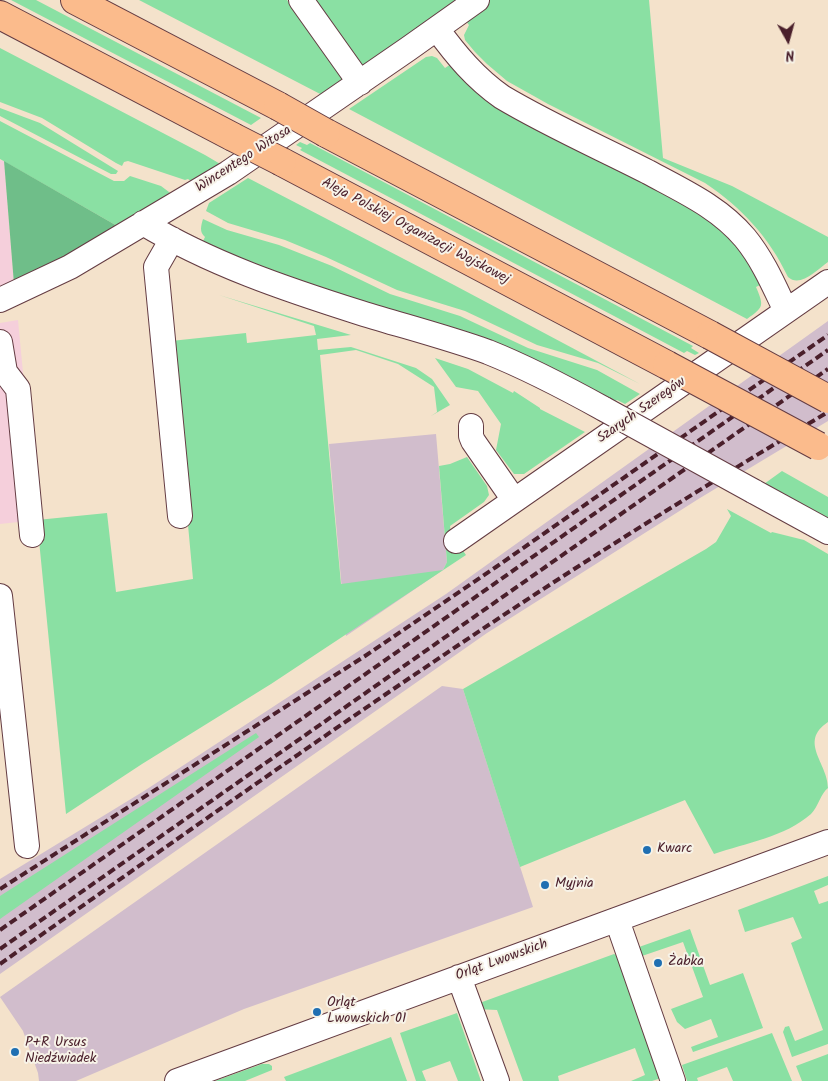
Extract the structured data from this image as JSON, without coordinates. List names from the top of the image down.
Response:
{
  "streets": {
    "highway": ["Aleja Polskiej Organizacji Wojskowej"],
    "street": ["Wincentego Witosa", "Szarych Szeregów", "Orląt Lwowskich"]
  },
  "places": [
    "Kwarc",
    "Myjnia",
    "Żabka",
    "Orląt Lwowskich 01",
    "P+R Ursus Niedźwiadek"
  ],
  "north": "bottom"
}
